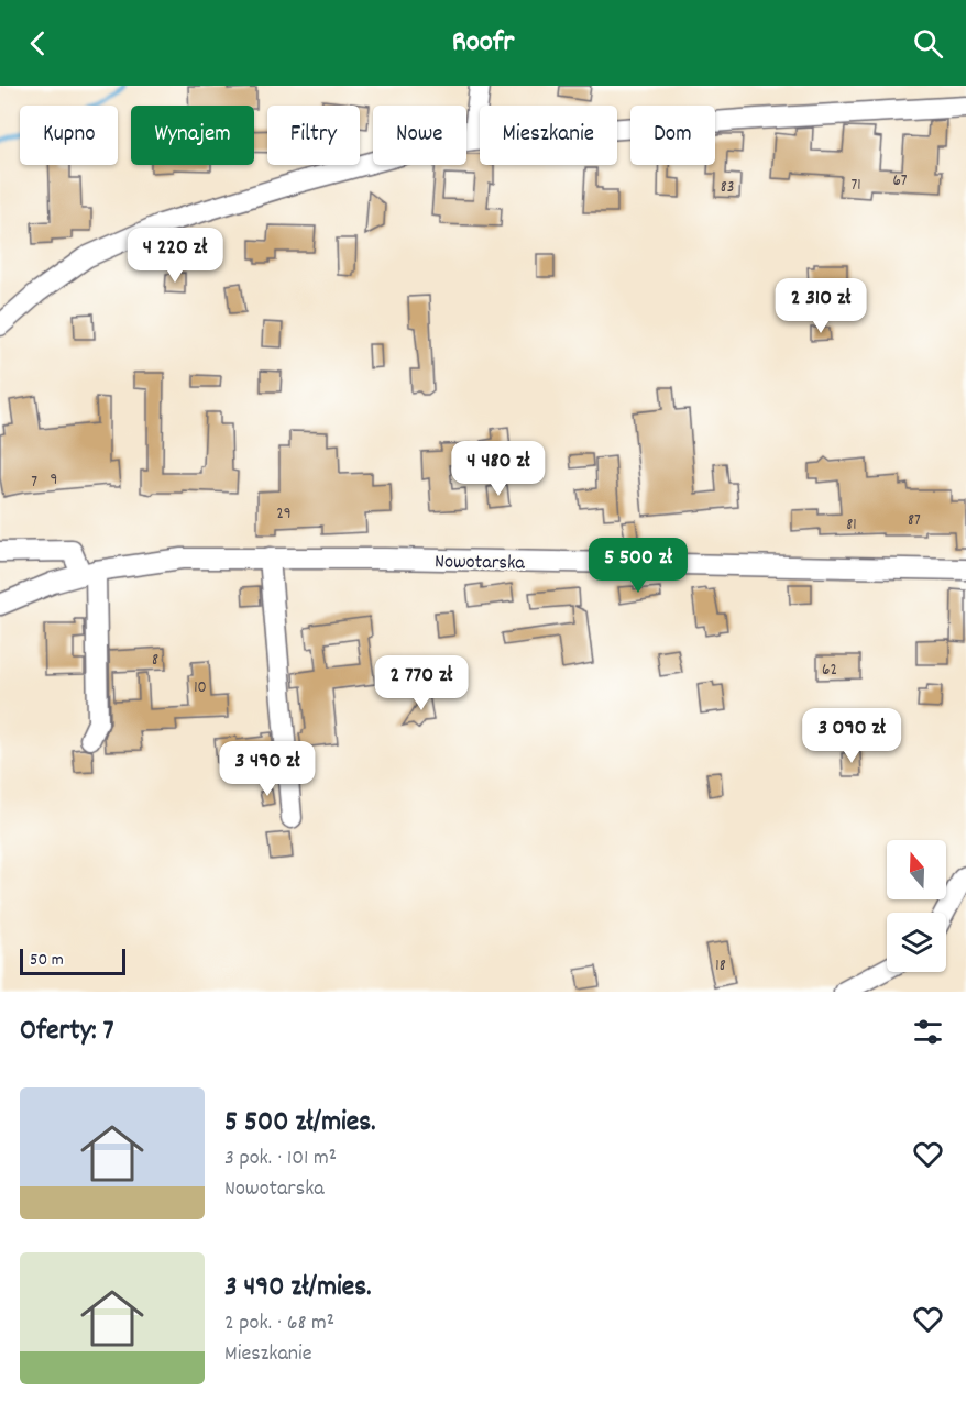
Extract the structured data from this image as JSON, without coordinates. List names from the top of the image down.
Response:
{
  "streets": {
    "street": ["Nowotarska"]
  },
  "house_numbers": [
    "67",
    "71",
    "83",
    "9",
    "7",
    "29",
    "87",
    "81",
    "8",
    "62",
    "10",
    "18"
  ],
  "scale_bar": "50 m",
  "north": "top",
  "page": {
    "header": "Roofr",
    "chip": [
      "Kupno",
      "Wynajem",
      "Filtry",
      "Nowe",
      "Mieszkanie",
      "Dom"
    ],
    "price": [
      "4 220 zł",
      "2 310 zł",
      "4 480 zł",
      "5 500 zł",
      "2 770 zł",
      "3 090 zł",
      "3 490 zł"
    ],
    "scale": "50 m",
    "heading": "Oferty: 7",
    "list": [
      {
        "name": "5 500 zł/mies.",
        "note": "3 pok. · 101 m² · Nowotarska"
      },
      {
        "name": "3 490 zł/mies.",
        "note": "2 pok. · 68 m² · Mieszkanie"
      }
    ]
  }
}
